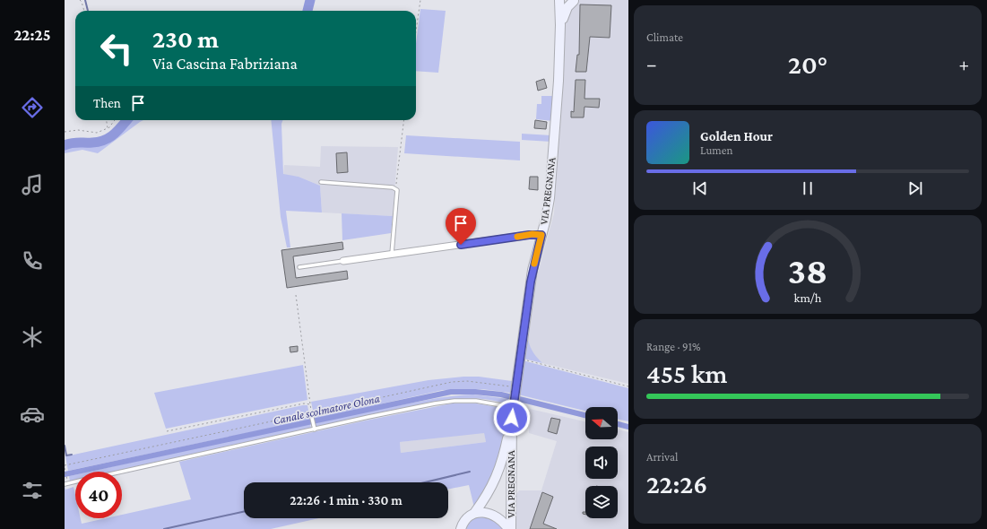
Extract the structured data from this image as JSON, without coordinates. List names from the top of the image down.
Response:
{
  "streets": {
    "street": ["VIA PREGNANA"]
  },
  "water": ["Canale scolmatore Olona"],
  "north": "left",
  "page": {
    "tabs": "22:25",
    "tile": [
      "Climate",
      ["Range · 91%", "455 km"],
      ["Arrival", "22:26"]
    ],
    "turn": ["230 m", "Via Cascina Fabriziana"],
    "heat": ["−", "20°", "+"],
    "then": "Then",
    "song": ["Golden Hour", "Lumen"],
    "limit": "40",
    "trip": "22:26 · 1 min · 330 m",
    "gauge": ["38", "km/h"]
  }
}
